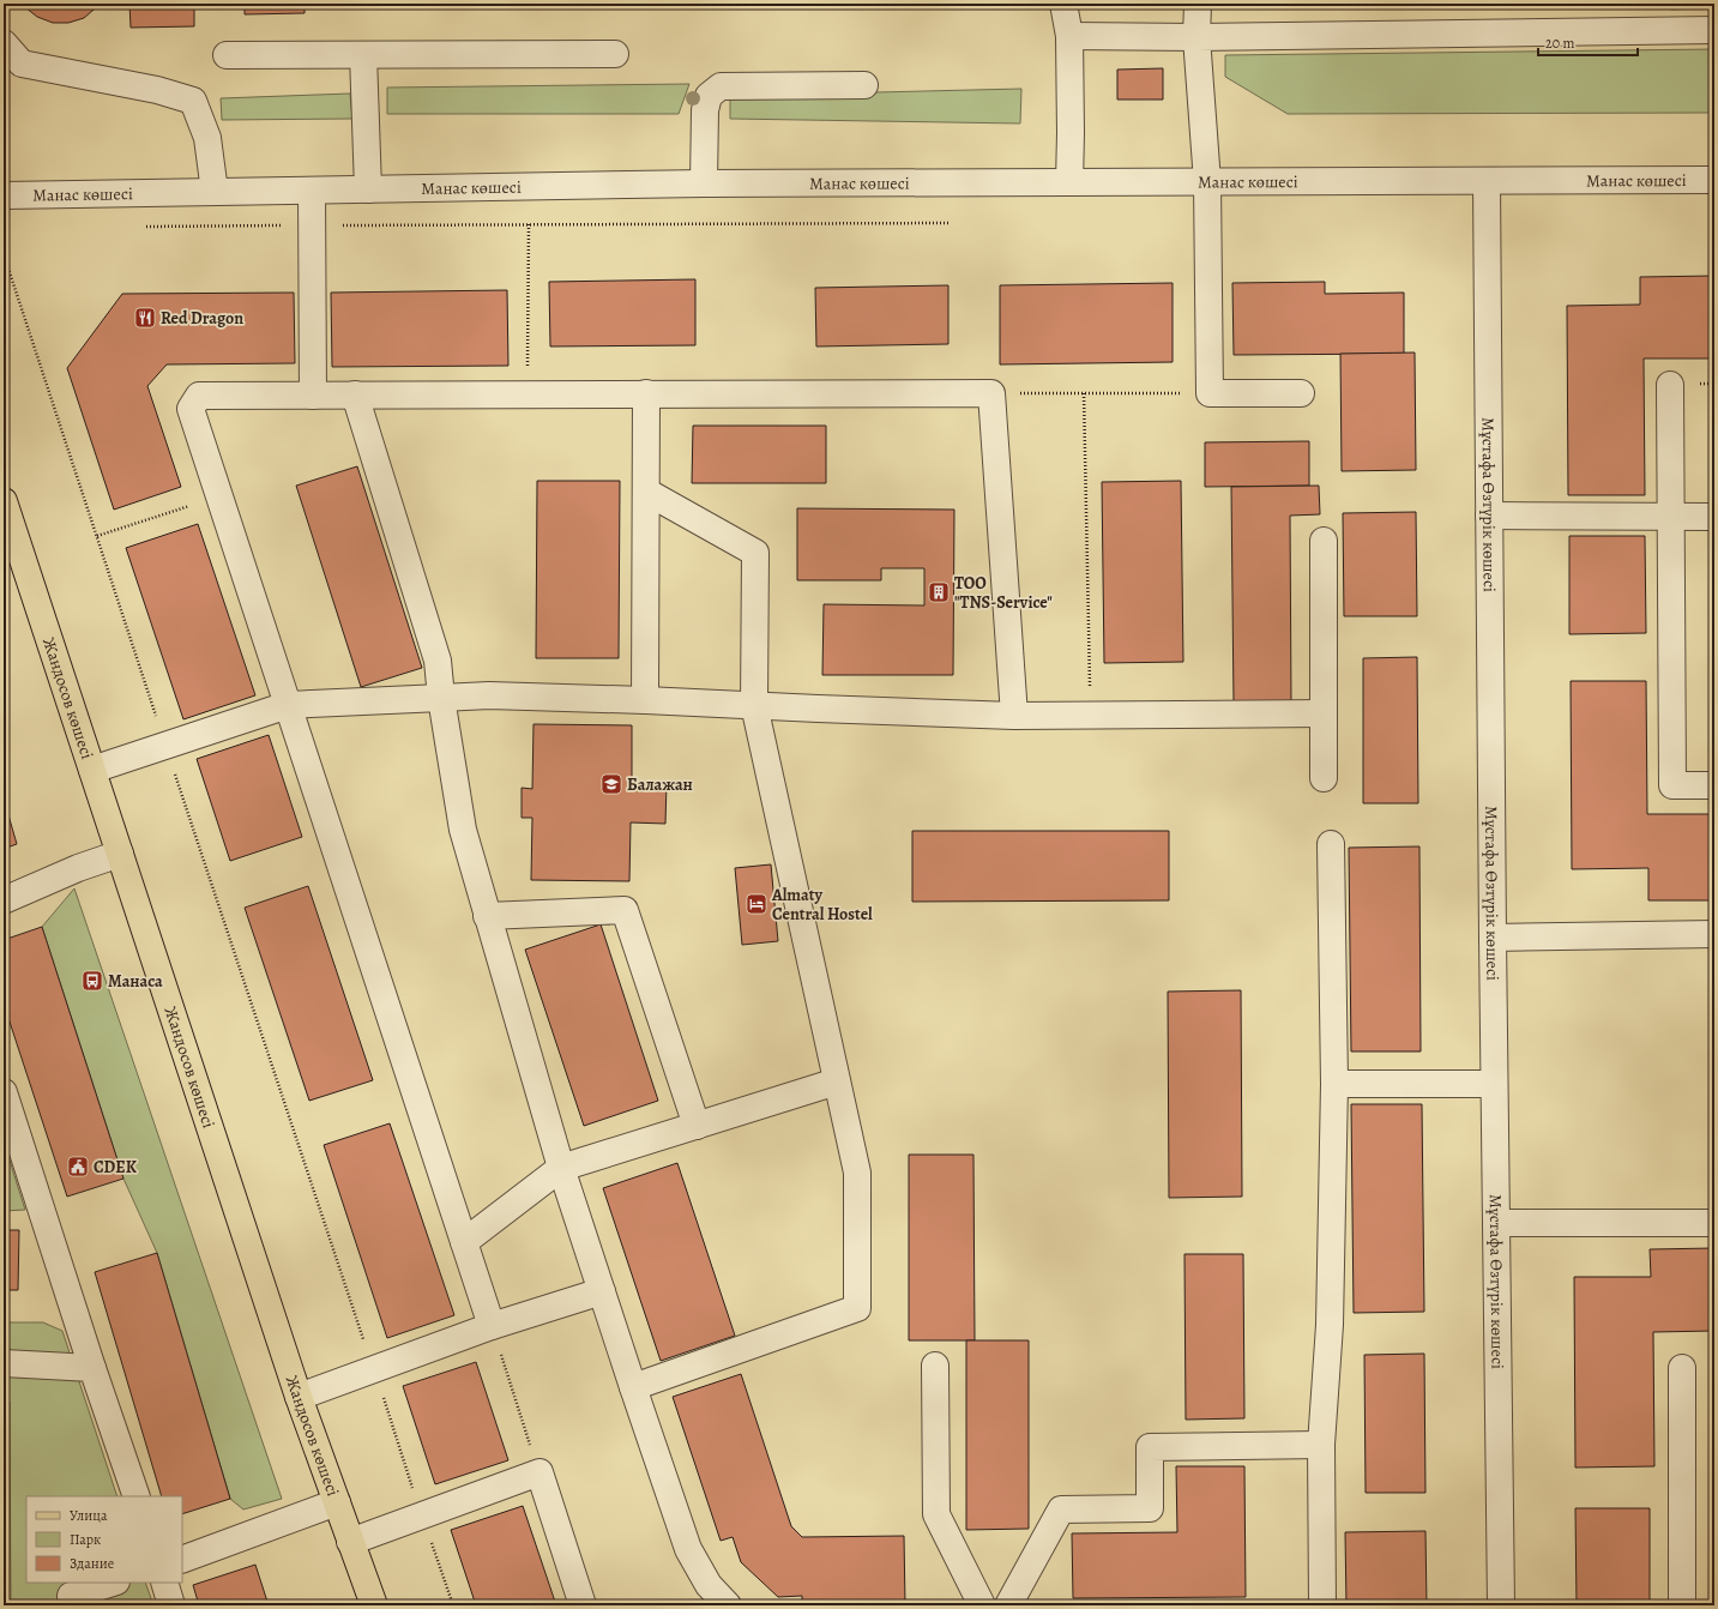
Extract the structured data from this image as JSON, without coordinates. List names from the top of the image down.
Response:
{
  "streets": {
    "main road": ["Жандосов көшесі"],
    "street": ["Манас көшесі", "Мұстафа Өзтүрік көшесі"]
  },
  "crossings": [
    ["Манас көшесі", "Мұстафа Өзтүрік көшесі"]
  ],
  "places": {
    "restaurant": ["Red Dragon"],
    "building": ["ТОО \"TNS-Service\""],
    "school or university": ["Балажан"],
    "hotel": ["Almaty Central Hostel"],
    "bus stop": ["Манаса"],
    "public building": ["CDEK"]
  },
  "legend": ["Улица", "Парк", "Здание"],
  "scale_bar": "20 m"
}
